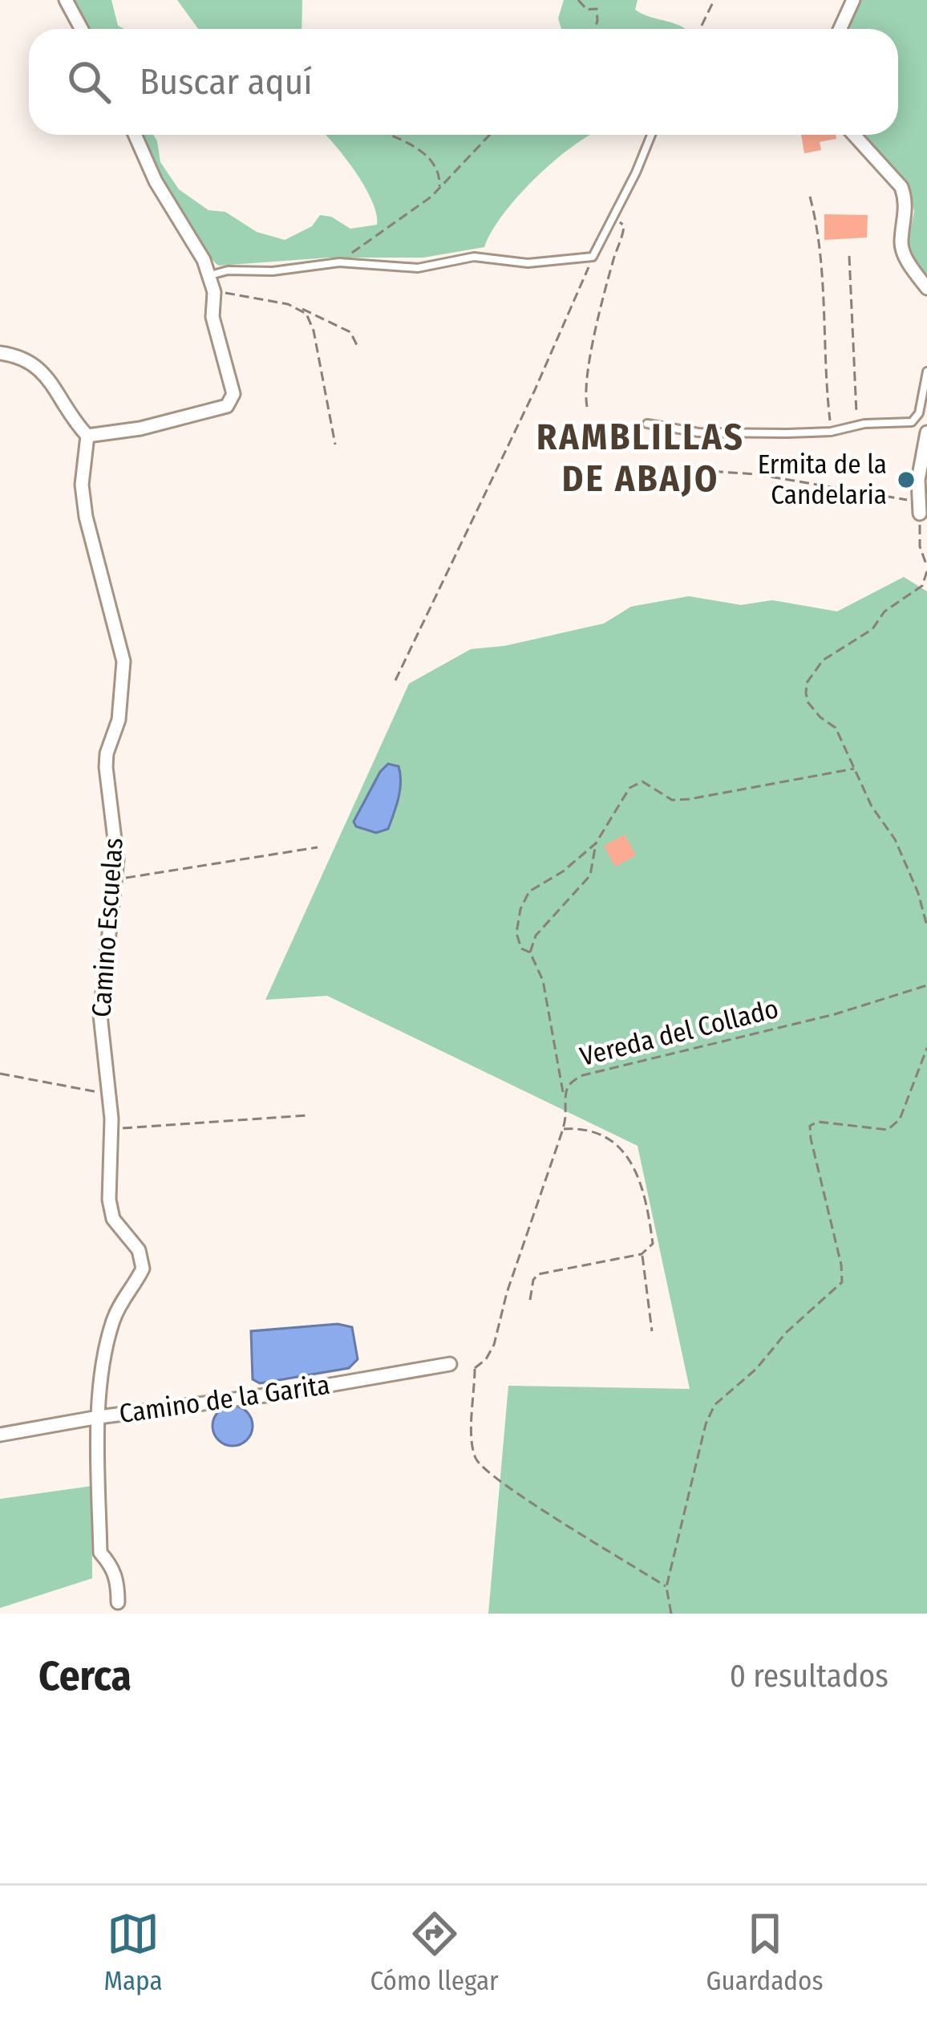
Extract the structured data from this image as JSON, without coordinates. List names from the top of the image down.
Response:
{
  "streets": {
    "street": ["Camino Escuelas", "Camino de la Garita"],
    "path": ["Vereda del Collado"]
  },
  "crossings": [
    ["Camino Escuelas", "Camino de la Garita"]
  ],
  "districts": ["RAMBLILLAS DE ABAJO"],
  "places": ["Ermita de la Candelaria"],
  "page": {
    "search": "Buscar aquí",
    "heading": ["Cerca", "0 resultados"],
    "nav": ["Mapa", "Cómo llegar", "Guardados"]
  }
}
